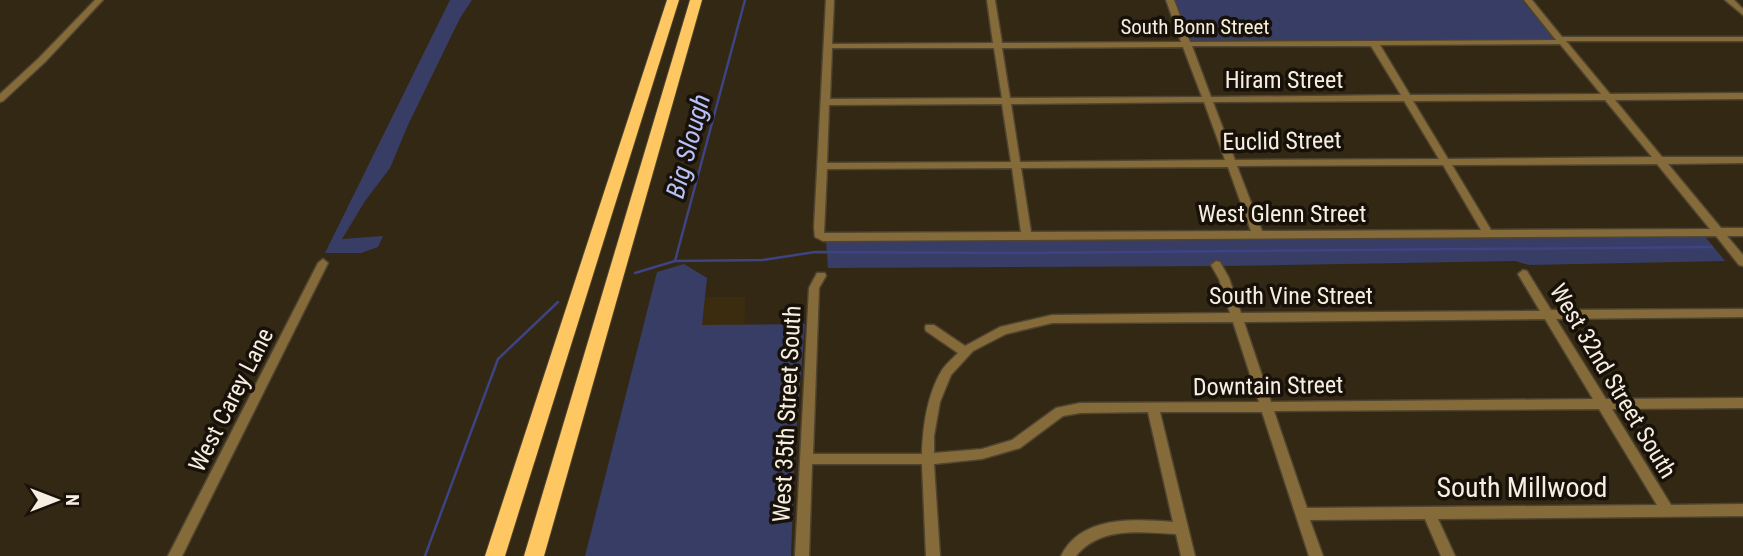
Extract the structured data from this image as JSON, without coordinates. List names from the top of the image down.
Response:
{
  "streets": {
    "street": [
      "South Bonn Street",
      "Hiram Street",
      "Euclid Street",
      "West Glenn Street",
      "South Vine Street",
      "West 32nd Street South",
      "Downtain Street",
      "West Carey Lane",
      "West 35th Street South",
      "South Millwood"
    ]
  },
  "crossings": [
    ["Euclid Street", "West Glenn Street"],
    ["South Vine Street", "West 32nd Street South"],
    ["South Vine Street", "Downtain Street"],
    ["West 32nd Street South", "Downtain Street"],
    ["West 32nd Street South", "South Millwood"],
    ["Downtain Street", "West 35th Street South"]
  ],
  "water": ["Big Slough"],
  "north": "right"
}
